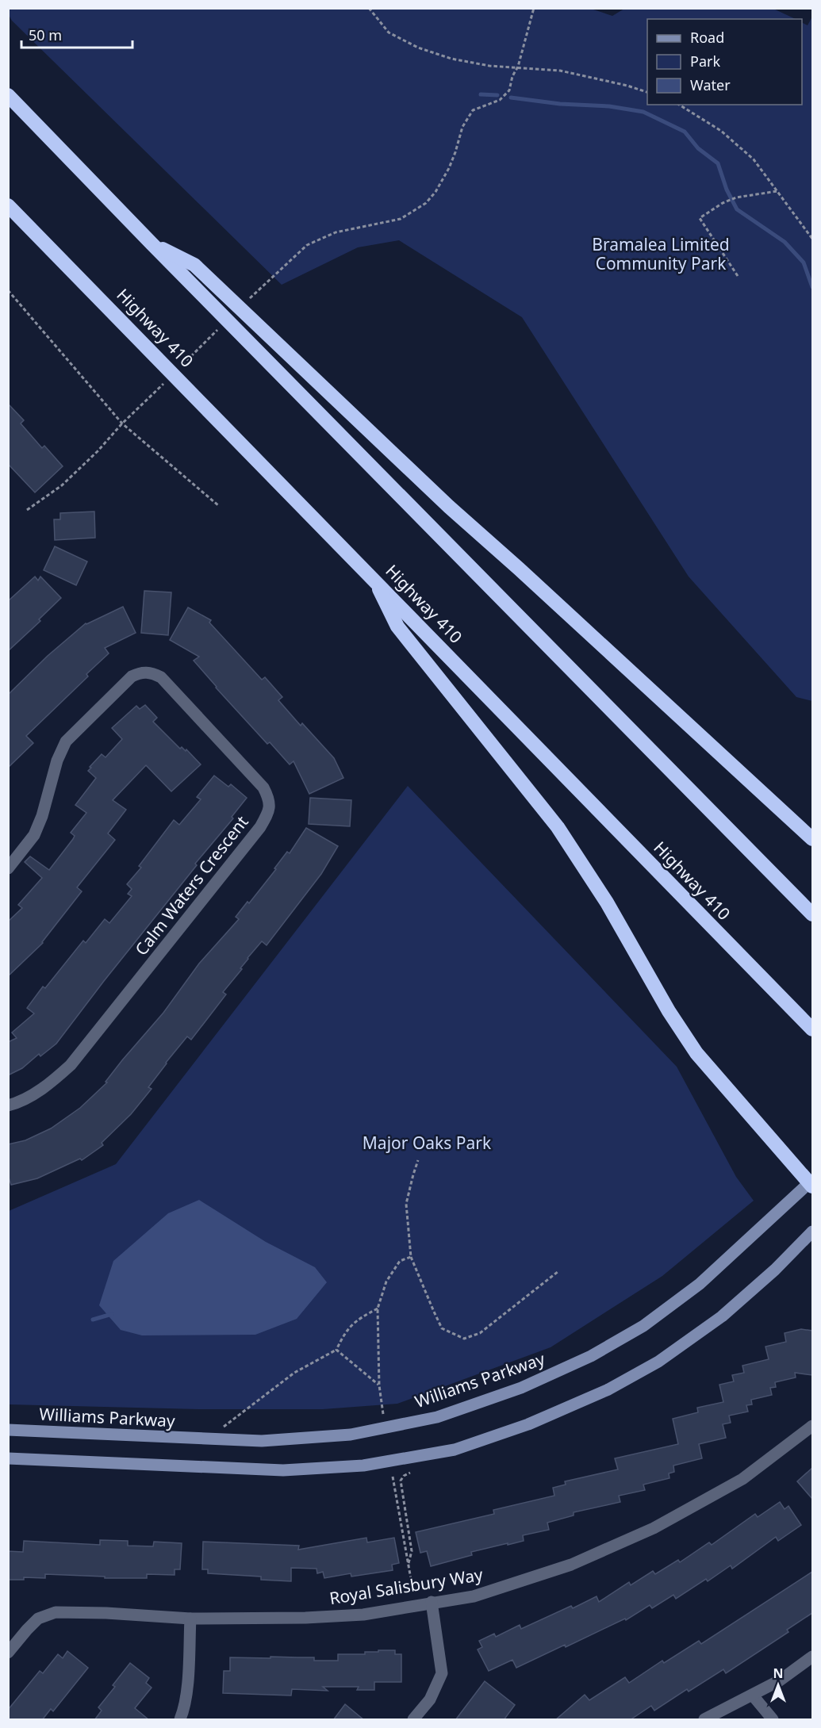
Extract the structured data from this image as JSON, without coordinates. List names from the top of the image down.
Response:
{
  "streets": {
    "highway": ["Highway 410"],
    "main road": ["Williams Parkway"],
    "street": ["Calm Waters Crescent", "Royal Salisbury Way"]
  },
  "parks": ["Bramalea Limited Community Park", "Major Oaks Park"],
  "legend": ["Road", "Park", "Water"],
  "scale_bar": "50 m",
  "north": "top"
}
